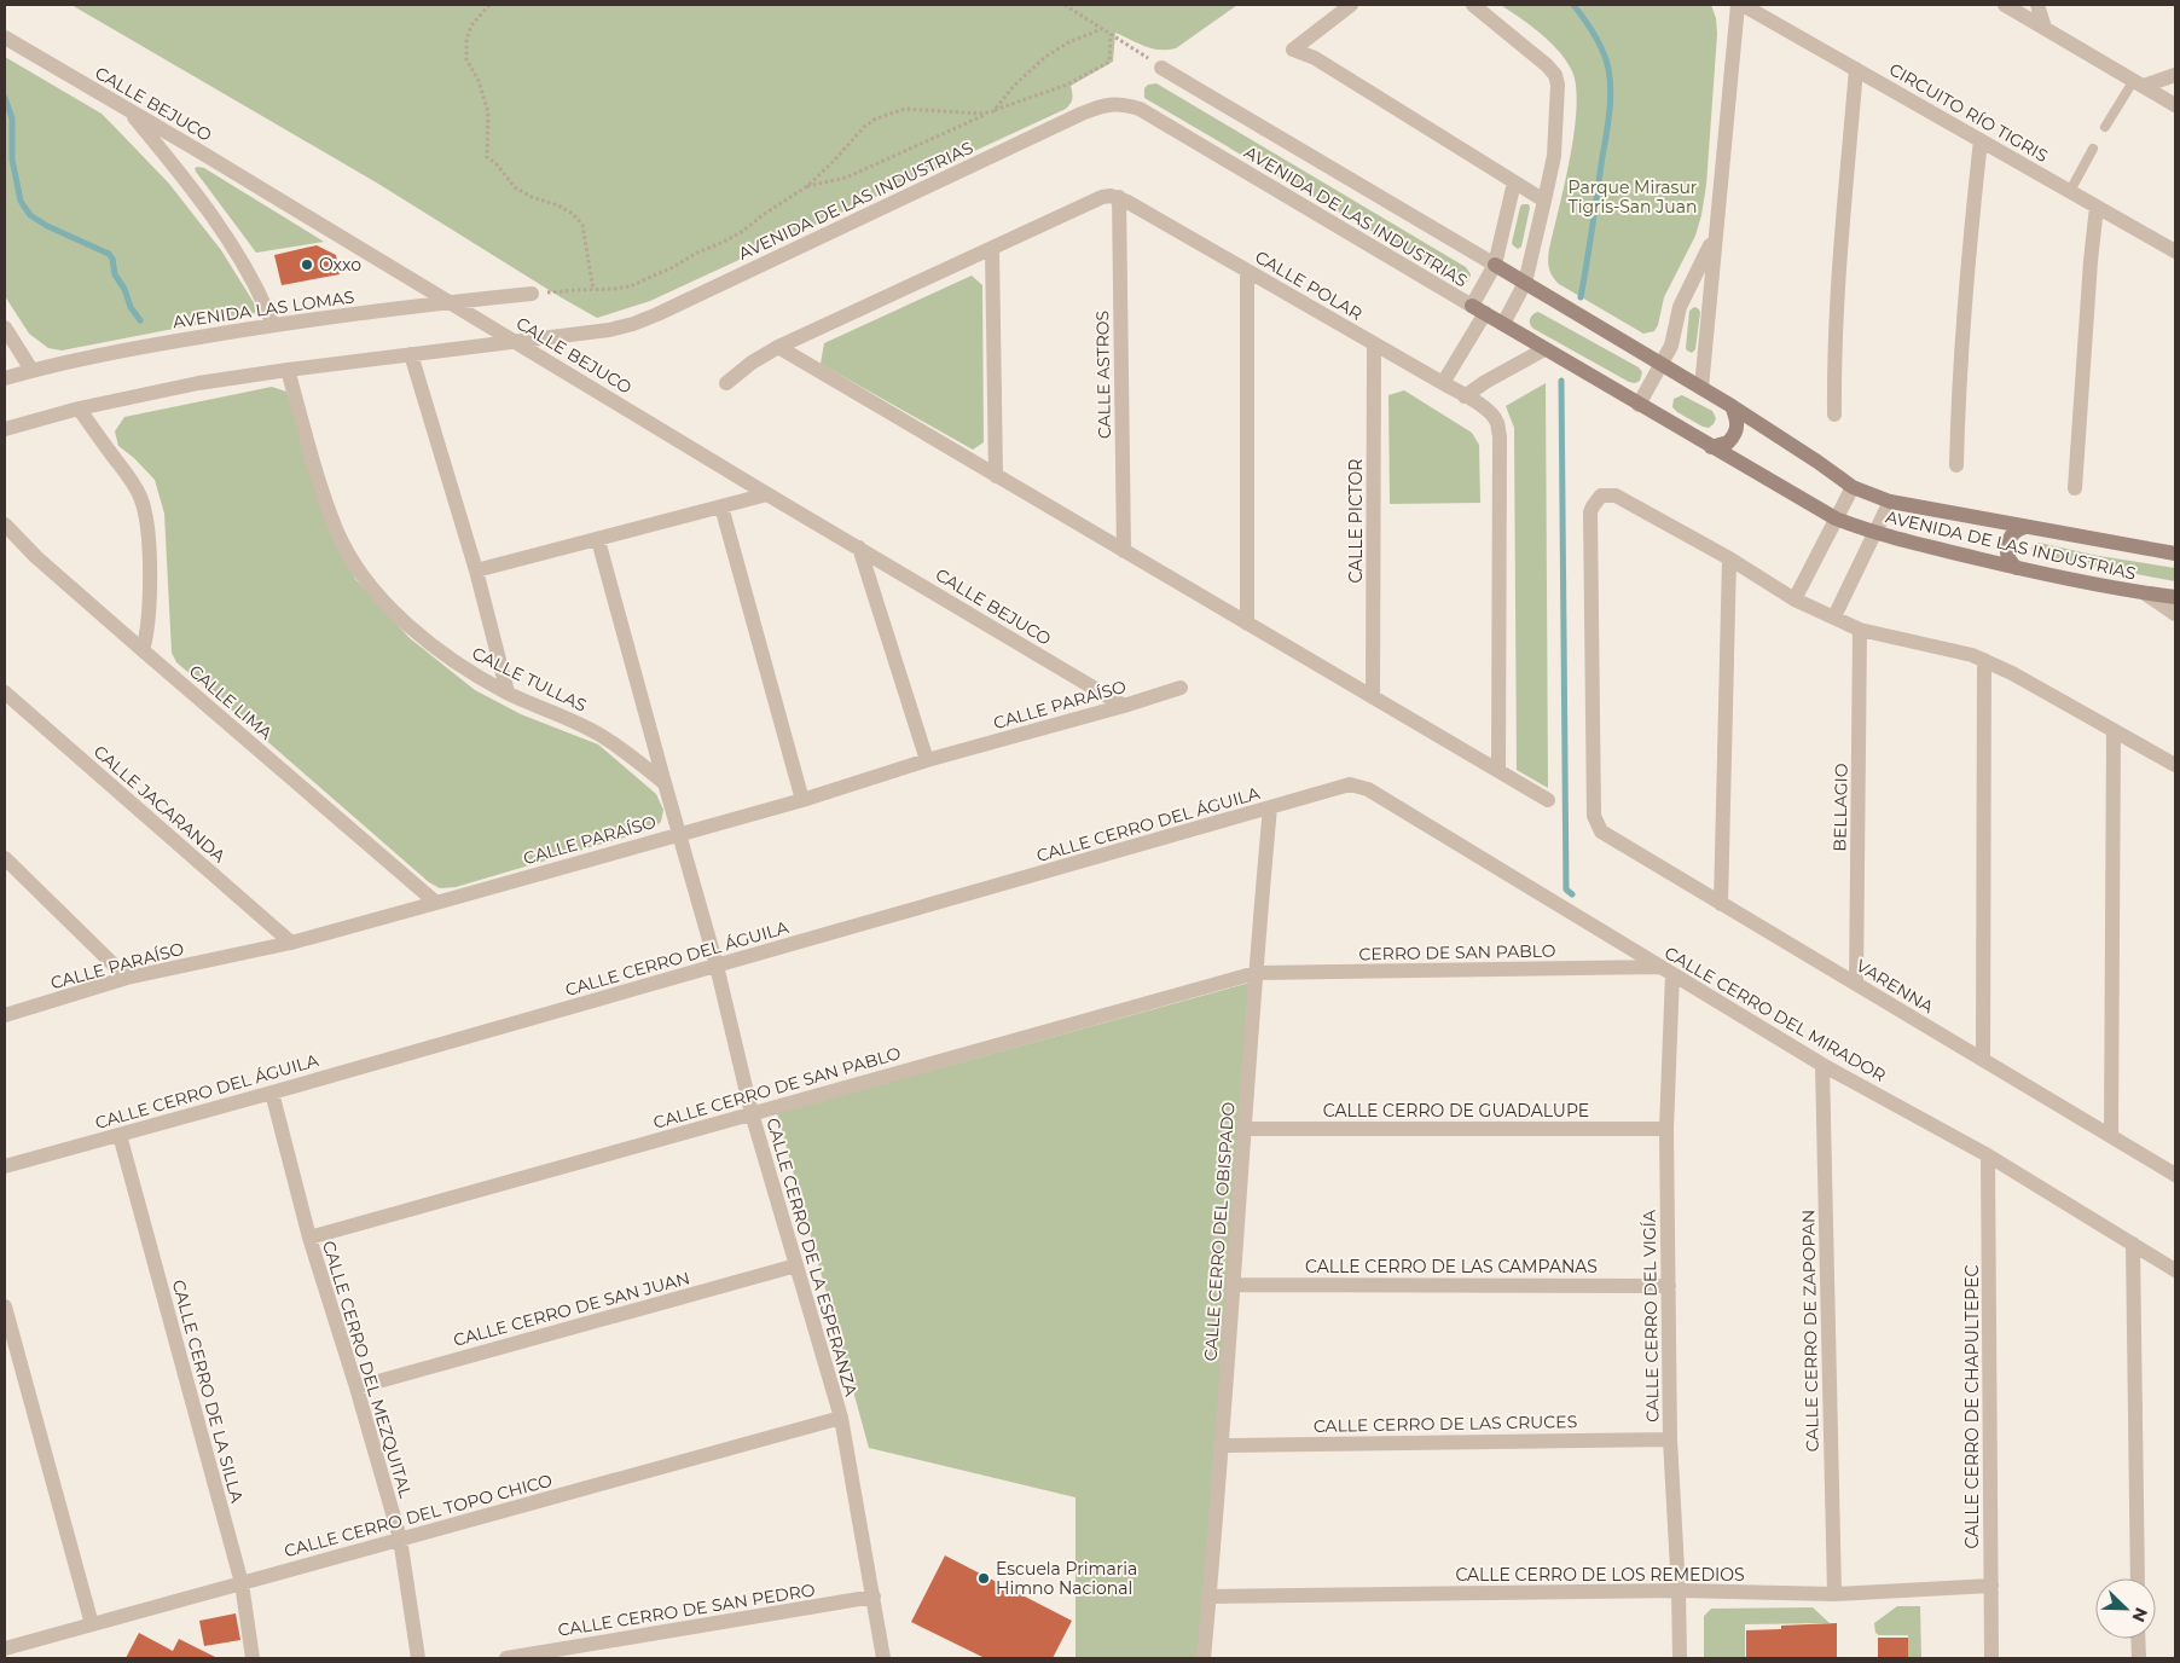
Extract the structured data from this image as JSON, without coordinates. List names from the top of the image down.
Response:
{
  "streets": {
    "street": [
      "CALLE BEJUCO",
      "CIRCUITO RÍO TIGRIS",
      "AVENIDA DE LAS INDUSTRIAS",
      "CALLE POLAR",
      "AVENIDA LAS LOMAS",
      "CALLE ASTROS",
      "CALLE PICTOR",
      "CALLE TULLAS",
      "CALLE LIMA",
      "CALLE PARAÍSO",
      "CALLE JACARANDA",
      "BELLAGIO",
      "CALLE CERRO DEL ÁGUILA",
      "CERRO DE SAN PABLO",
      "VARENNA",
      "CALLE CERRO DEL MIRADOR",
      "CALLE CERRO DE SAN PABLO",
      "CALLE CERRO DE GUADALUPE",
      "CALLE CERRO DEL OBISPADO",
      "CALLE CERRO DE LA ESPERANZA",
      "CALLE CERRO DE LAS CAMPANAS",
      "CALLE CERRO DE SAN JUAN",
      "CALLE CERRO DEL VIGÍA",
      "CALLE CERRO DE ZAPOPAN",
      "CALLE CERRO DEL MEZQUITAL",
      "CALLE CERRO DE LA SILLA",
      "CALLE CERRO DE CHAPULTEPEC",
      "CALLE CERRO DE LAS CRUCES",
      "CALLE CERRO DEL TOPO CHICO",
      "CALLE CERRO DE LOS REMEDIOS",
      "CALLE CERRO DE SAN PEDRO"
    ]
  },
  "crossings": [
    ["CALLE BEJUCO", "AVENIDA DE LAS INDUSTRIAS"],
    ["CALLE BEJUCO", "AVENIDA LAS LOMAS"],
    ["CALLE BEJUCO", "CALLE PARAÍSO"],
    ["CALLE POLAR", "CALLE ASTROS"],
    ["CALLE POLAR", "CALLE PICTOR"],
    ["CALLE TULLAS", "CALLE CERRO DE LA ESPERANZA"],
    ["CALLE LIMA", "CALLE PARAÍSO"],
    ["CALLE PARAÍSO", "CALLE JACARANDA"],
    ["CALLE PARAÍSO", "CALLE CERRO DE LA ESPERANZA"],
    ["BELLAGIO", "VARENNA"],
    ["CALLE CERRO DEL ÁGUILA", "CALLE CERRO DEL MIRADOR"],
    ["CALLE CERRO DEL ÁGUILA", "CALLE CERRO DEL OBISPADO"],
    ["CALLE CERRO DEL ÁGUILA", "CALLE CERRO DE LA ESPERANZA"],
    ["CALLE CERRO DEL ÁGUILA", "CALLE CERRO DEL MEZQUITAL"],
    ["CALLE CERRO DEL ÁGUILA", "CALLE CERRO DE LA SILLA"],
    ["CERRO DE SAN PABLO", "CALLE CERRO DEL MIRADOR"],
    ["CERRO DE SAN PABLO", "CALLE CERRO DE SAN PABLO"],
    ["CERRO DE SAN PABLO", "CALLE CERRO DEL OBISPADO"],
    ["CERRO DE SAN PABLO", "CALLE CERRO DEL VIGÍA"],
    ["CALLE CERRO DEL MIRADOR", "CALLE CERRO DEL VIGÍA"],
    ["CALLE CERRO DEL MIRADOR", "CALLE CERRO DE ZAPOPAN"],
    ["CALLE CERRO DEL MIRADOR", "CALLE CERRO DE CHAPULTEPEC"],
    ["CALLE CERRO DE SAN PABLO", "CALLE CERRO DEL OBISPADO"],
    ["CALLE CERRO DE SAN PABLO", "CALLE CERRO DE LA ESPERANZA"],
    ["CALLE CERRO DE SAN PABLO", "CALLE CERRO DEL MEZQUITAL"],
    ["CALLE CERRO DE GUADALUPE", "CALLE CERRO DEL OBISPADO"],
    ["CALLE CERRO DE GUADALUPE", "CALLE CERRO DEL VIGÍA"],
    ["CALLE CERRO DEL OBISPADO", "CALLE CERRO DE LAS CAMPANAS"],
    ["CALLE CERRO DEL OBISPADO", "CALLE CERRO DE LAS CRUCES"],
    ["CALLE CERRO DEL OBISPADO", "CALLE CERRO DE LOS REMEDIOS"],
    ["CALLE CERRO DE LA ESPERANZA", "CALLE CERRO DE SAN JUAN"],
    ["CALLE CERRO DE LA ESPERANZA", "CALLE CERRO DEL TOPO CHICO"],
    ["CALLE CERRO DE LA ESPERANZA", "CALLE CERRO DE SAN PEDRO"],
    ["CALLE CERRO DE LAS CAMPANAS", "CALLE CERRO DEL VIGÍA"],
    ["CALLE CERRO DE SAN JUAN", "CALLE CERRO DEL MEZQUITAL"],
    ["CALLE CERRO DEL VIGÍA", "CALLE CERRO DE LAS CRUCES"],
    ["CALLE CERRO DEL VIGÍA", "CALLE CERRO DE LOS REMEDIOS"],
    ["CALLE CERRO DE ZAPOPAN", "CALLE CERRO DE LOS REMEDIOS"],
    ["CALLE CERRO DEL MEZQUITAL", "CALLE CERRO DEL TOPO CHICO"],
    ["CALLE CERRO DE LA SILLA", "CALLE CERRO DEL TOPO CHICO"],
    ["CALLE CERRO DE CHAPULTEPEC", "CALLE CERRO DE LOS REMEDIOS"]
  ],
  "parks": ["Parque Mirasur Tigris-San Juan"],
  "places": ["Oxxo", "Escuela Primaria Himno Nacional"],
  "north": "bottom right"
}
